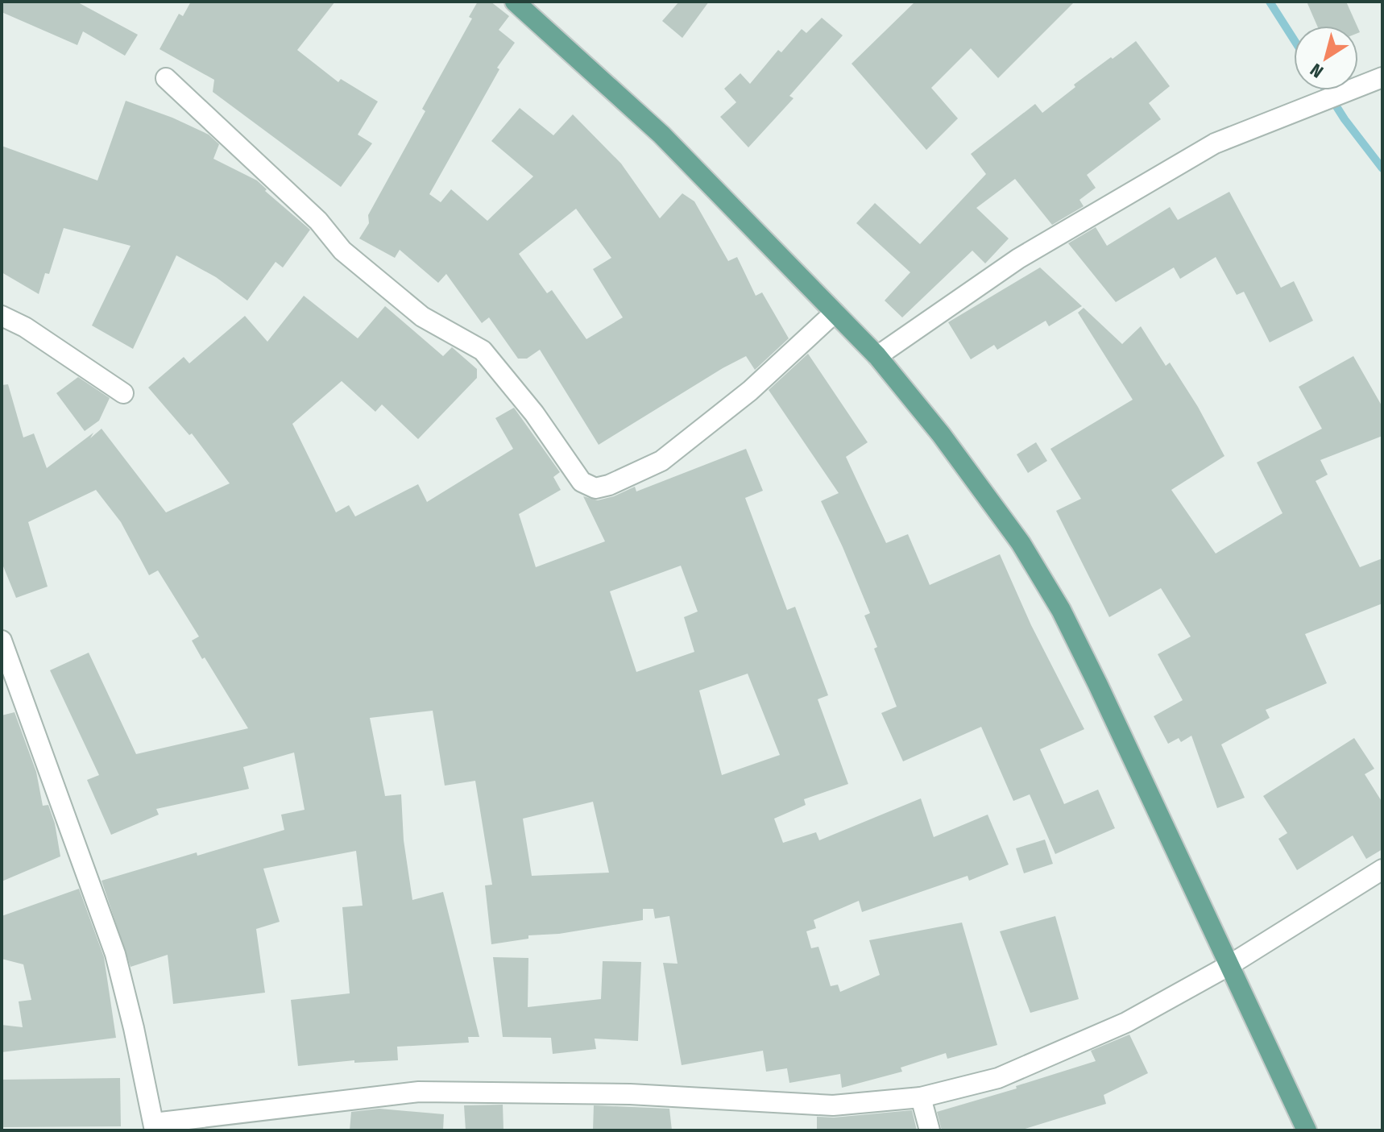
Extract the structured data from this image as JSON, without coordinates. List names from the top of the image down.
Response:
{
  "north": "bottom left"
}
